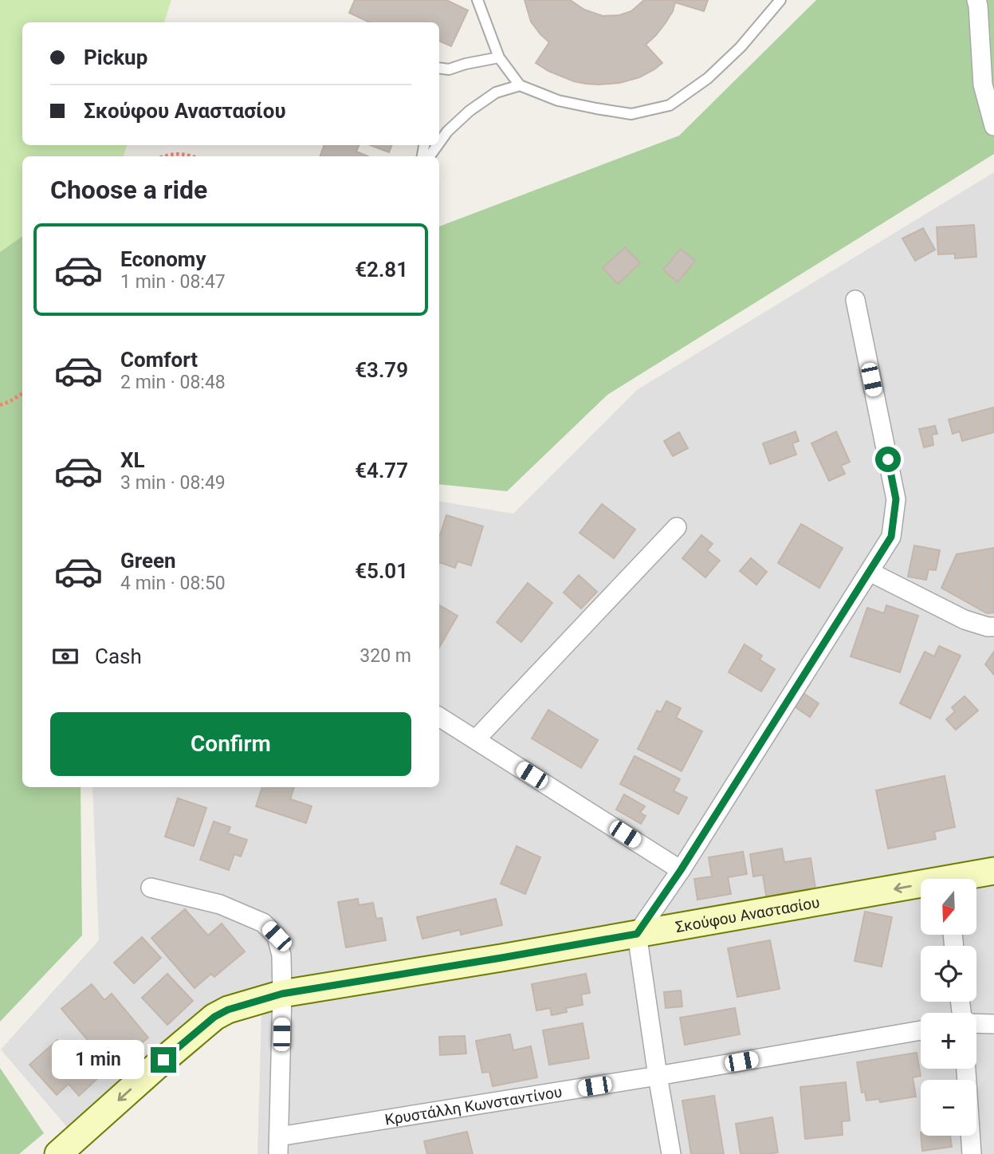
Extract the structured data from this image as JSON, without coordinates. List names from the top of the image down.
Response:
{
  "streets": {
    "main road": ["Σκούφου Αναστασίου"],
    "street": ["Κρυστάλλη Κωνσταντίνου"]
  },
  "one_way": ["Σκούφου Αναστασίου"],
  "north": "bottom",
  "page": {
    "banner": ["Pickup", "Σκούφου Αναστασίου"],
    "heading": "Choose a ride",
    "list": [
      {
        "name": "Economy",
        "note": "1 min · 08:47",
        "value": "€2.81"
      },
      {
        "name": "Comfort",
        "note": "2 min · 08:48",
        "value": "€3.79"
      },
      {
        "name": "XL",
        "note": "3 min · 08:49",
        "value": "€4.77"
      },
      {
        "name": "Green",
        "note": "4 min · 08:50",
        "value": "€5.01"
      }
    ],
    "pay": ["Cash", "320 m"],
    "buttons": "Confirm",
    "map_buttons": ["+", "−"],
    "bubble": "1 min"
  }
}
